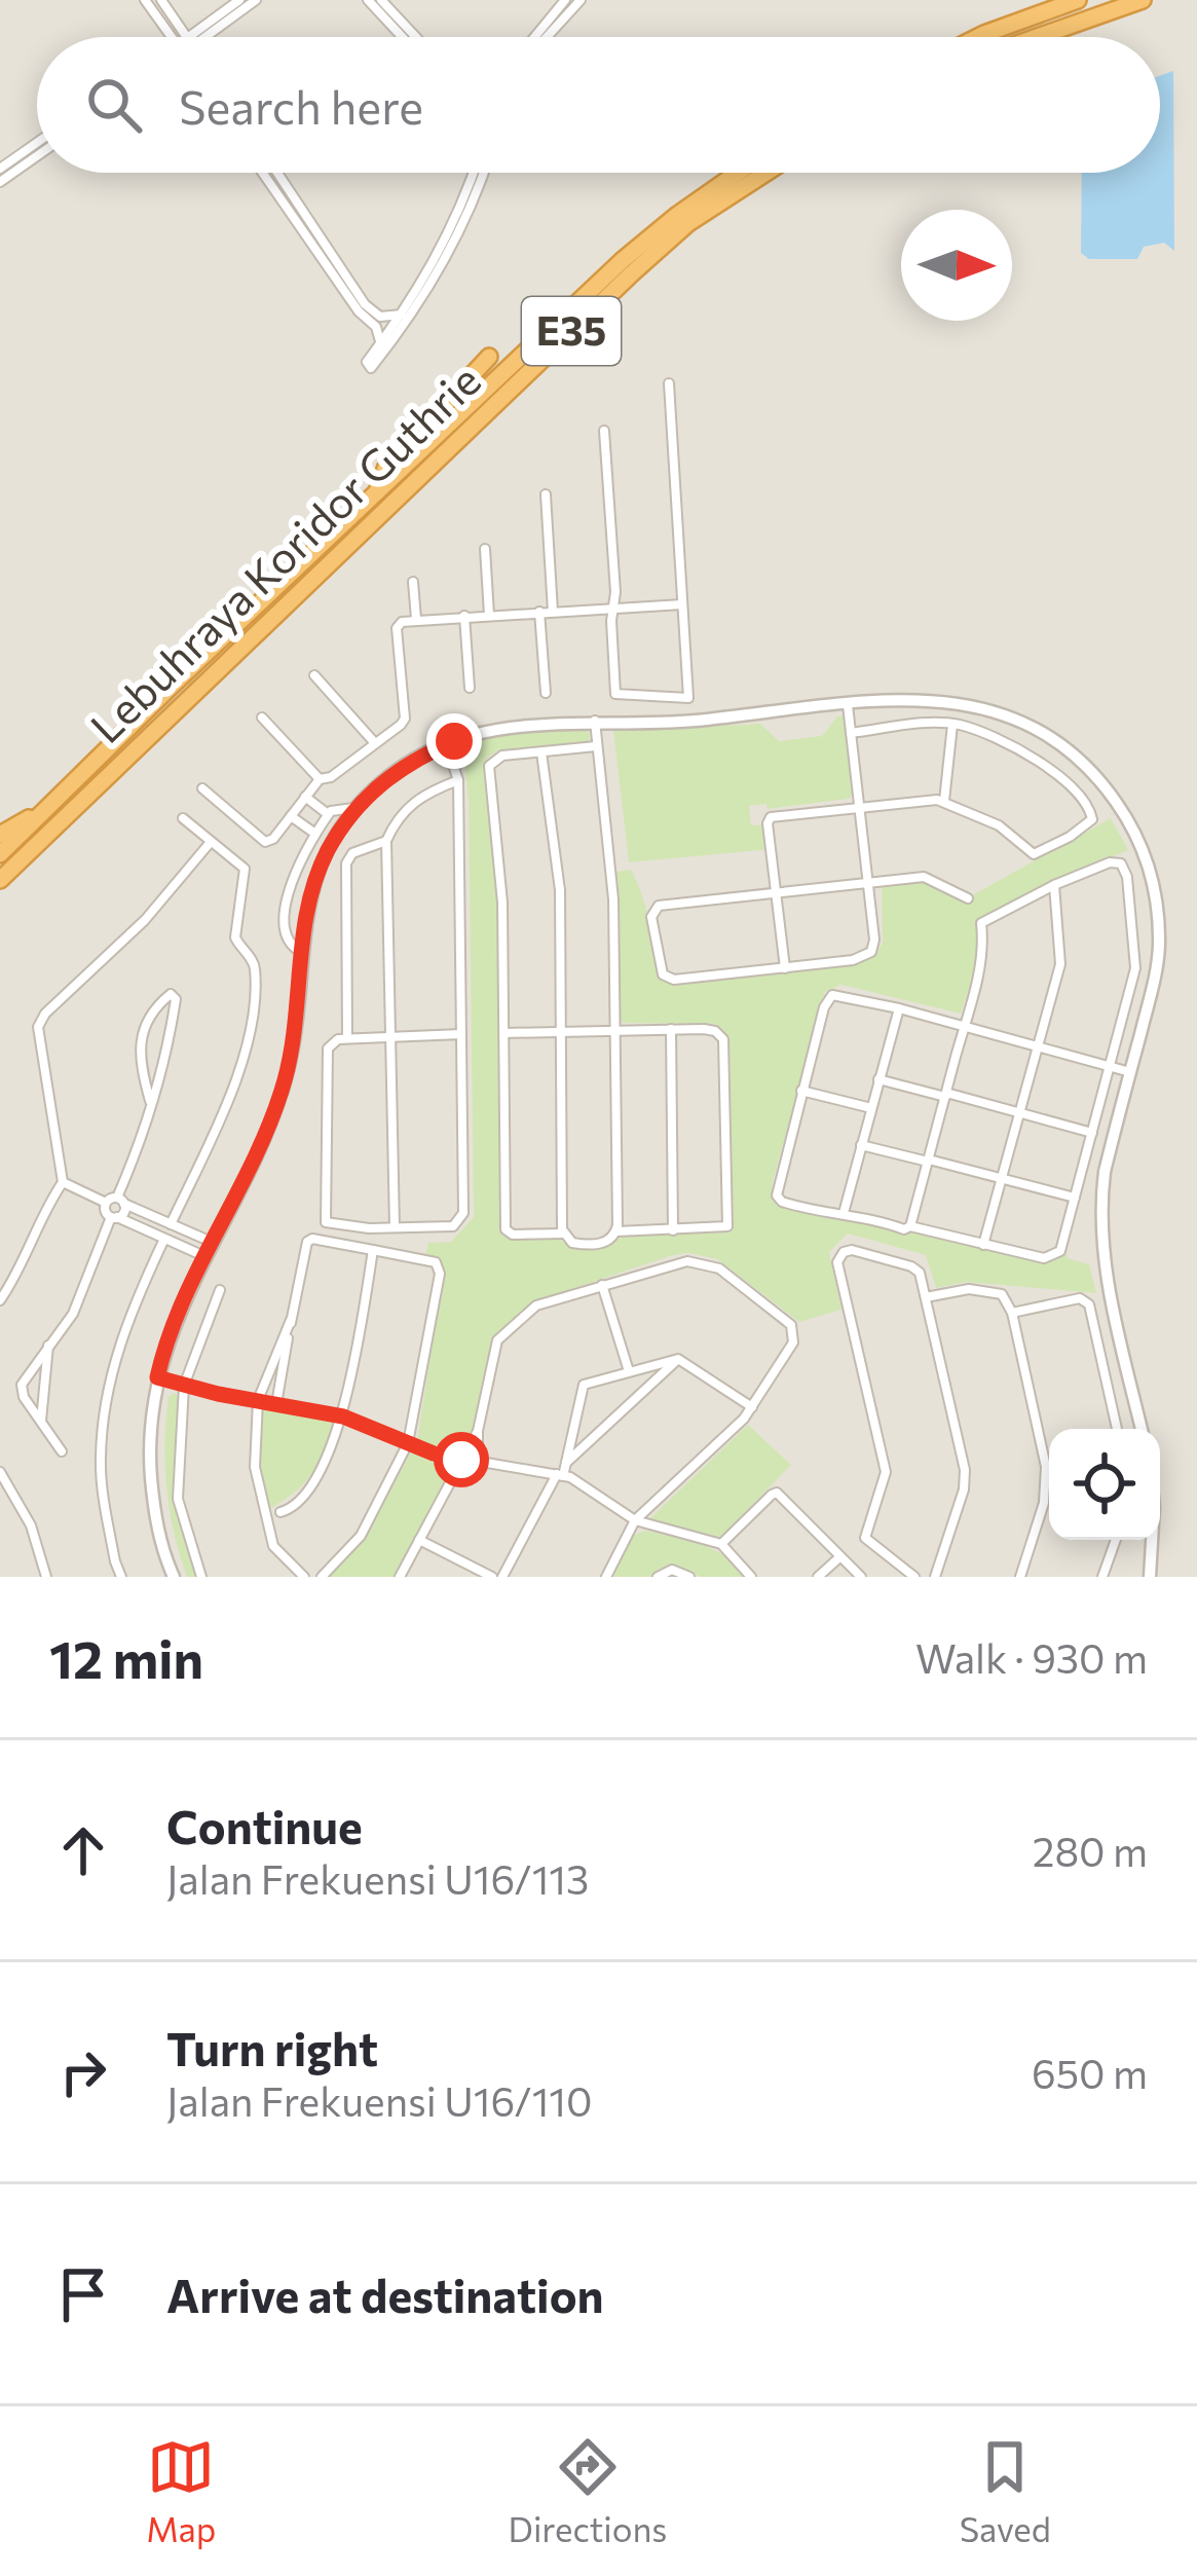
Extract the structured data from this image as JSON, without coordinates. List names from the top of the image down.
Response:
{
  "streets": {
    "highway": ["E35", "Lebuhraya Koridor Guthrie"]
  },
  "north": "right",
  "page": {
    "search": "Search here",
    "heading": ["12 min", "Walk · 930 m"],
    "list": [
      ["Continue", "Jalan Frekuensi U16/113", "280 m"],
      ["Turn right", "Jalan Frekuensi U16/110", "650 m"],
      "Arrive at destination"
    ],
    "nav": ["Map", "Directions", "Saved"]
  }
}
